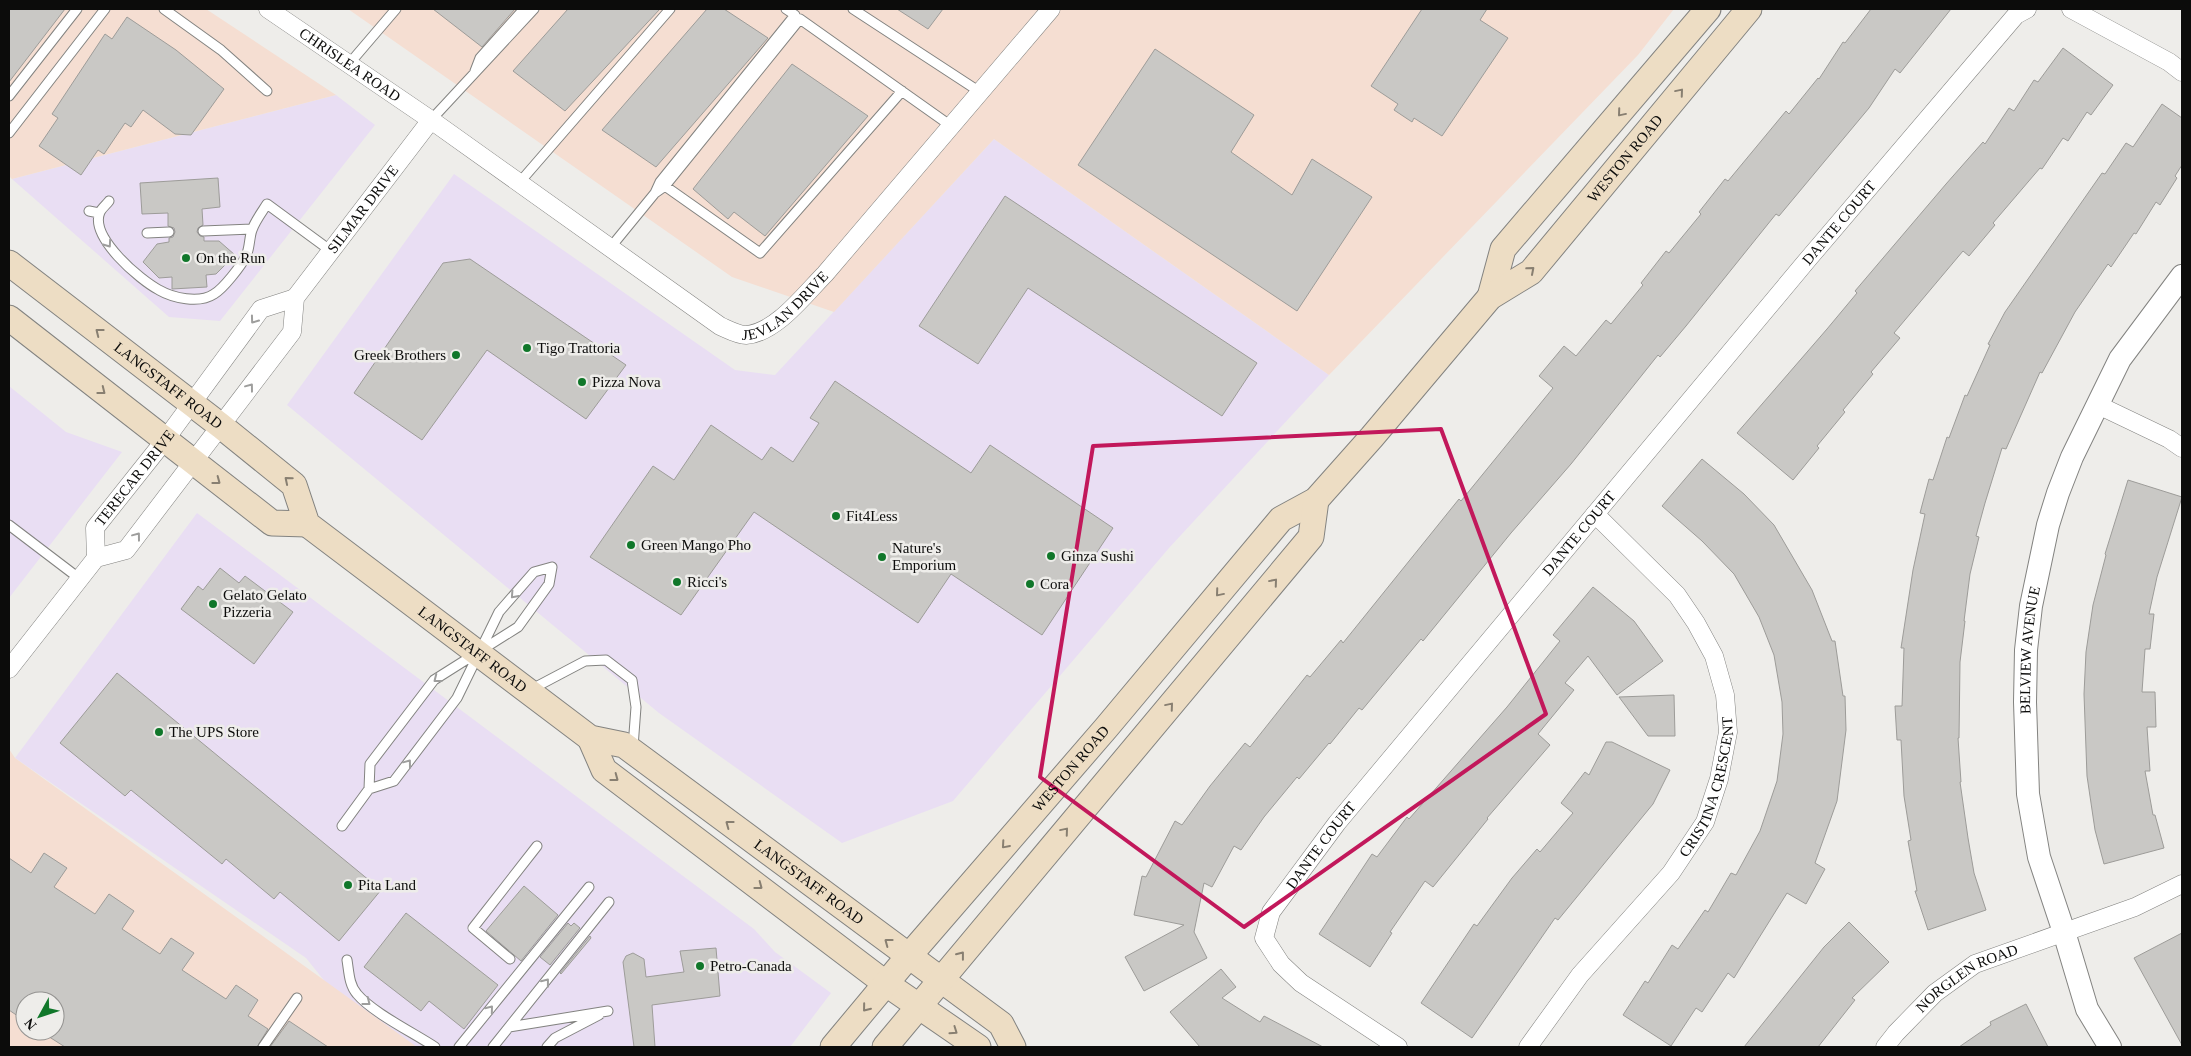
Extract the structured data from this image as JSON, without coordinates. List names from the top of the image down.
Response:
{
  "streets": {
    "main road": ["WESTON ROAD", "LANGSTAFF ROAD"],
    "street": [
      "CHRISLEA ROAD",
      "SILMAR DRIVE",
      "DANTE COURT",
      "JEVLAN DRIVE",
      "TERECAR DRIVE",
      "BELVIEW AVENUE",
      "CRISTINA CRESCENT",
      "NORGLEN ROAD"
    ]
  },
  "crossings": [
    ["CHRISLEA ROAD", "SILMAR DRIVE"],
    ["CHRISLEA ROAD", "JEVLAN DRIVE"],
    ["WESTON ROAD", "LANGSTAFF ROAD"],
    ["SILMAR DRIVE", "JEVLAN DRIVE"],
    ["SILMAR DRIVE", "LANGSTAFF ROAD"],
    ["DANTE COURT", "CRISTINA CRESCENT"],
    ["LANGSTAFF ROAD", "TERECAR DRIVE"],
    ["BELVIEW AVENUE", "NORGLEN ROAD"]
  ],
  "places": [
    "On the Run",
    "Tigo Trattoria",
    "Greek Brothers",
    "Pizza Nova",
    "Fit4Less",
    "Green Mango Pho",
    "Ginza Sushi",
    "Nature's Emporium",
    "Ricci's",
    "Cora",
    "Gelato Gelato Pizzeria",
    "The UPS Store",
    "Pita Land",
    "Petro-Canada"
  ],
  "north": "bottom left"
}
